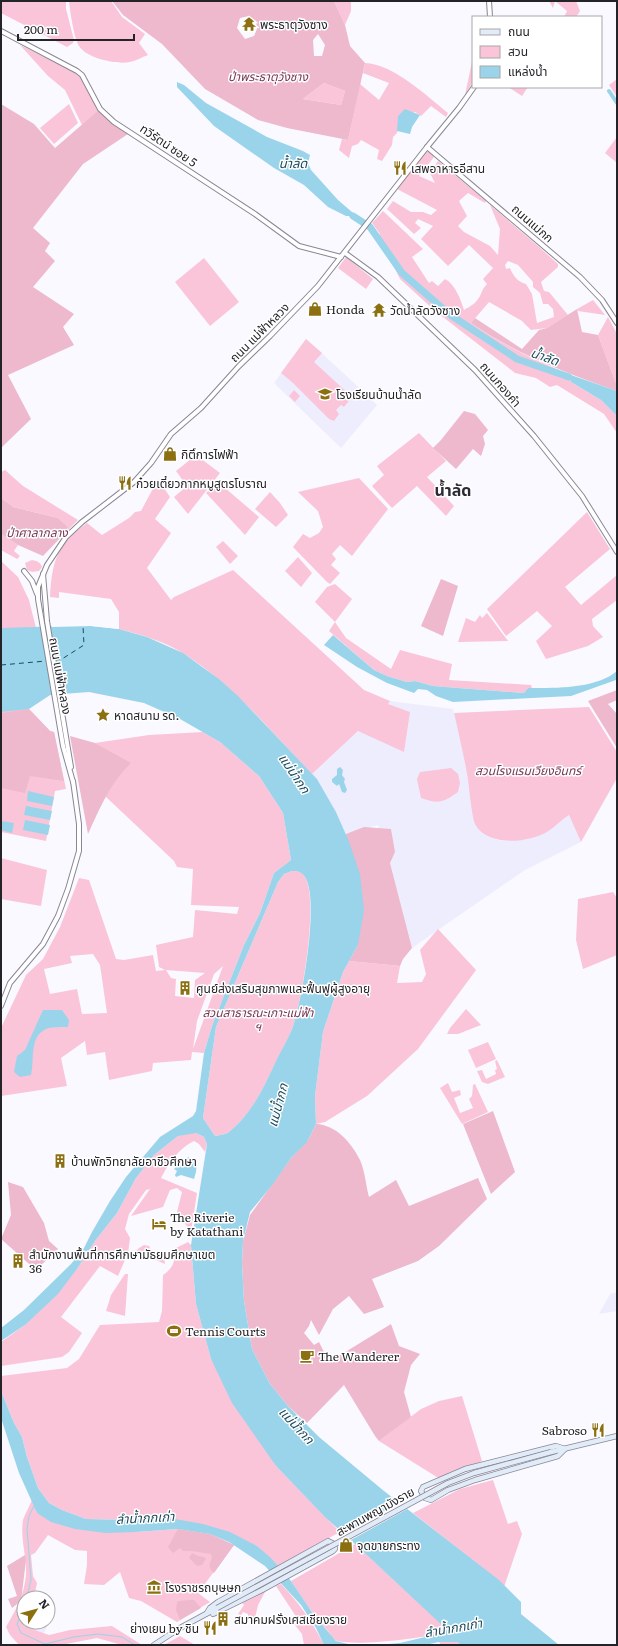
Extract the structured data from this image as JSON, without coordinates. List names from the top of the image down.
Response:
{
  "streets": {
    "main road": ["สะพานพญามังราย"],
    "street": [
      "ทวีรัตน์ ซอย 5",
      "ถนนแม่กก",
      "ถนน แม่ฟ้าหลวง",
      "ถนนกองคำ"
    ]
  },
  "crossings": [
    ["ทวีรัตน์ ซอย 5", "ถนน แม่ฟ้าหลวง"],
    ["ถนนแม่กก", "ถนน แม่ฟ้าหลวง"],
    ["ถนน แม่ฟ้าหลวง", "ถนนกองคำ"]
  ],
  "districts": ["น้ำลัด"],
  "water": ["น้ำลัด", "แม่น้ำกก", "ลำน้ำกกเก่า"],
  "parks": [
    "ป่าพระธาตุวังซาง",
    "ป่าศาลากลาง",
    "สวนโรงแรมเวียงอินทร์",
    "สวนสาธารณะเกาะแม่ฟ้า ฯ"
  ],
  "places": {
    "temple": ["พระธาตุวังซาง", "วัดน้ำลัดวังซาง"],
    "restaurant": [
      "เสพอาหารอีสาน",
      "ก๋วยเตี๋ยวกากหมูสูตรโบราณ",
      "Sabroso",
      "ย่างเยน by ชิน"
    ],
    "shop": ["Honda", "กิติ์การไฟฟ้า", "จุดขายกระทง"],
    "school or university": ["โรงเรียนบ้านน้ำลัด"],
    "place": ["หาดสนาม รด."],
    "building": [
      "ศูนย์ส่งเสริมสุขภาพและฟื้นฟูผู้สูงอายุ",
      "บ้านพักวิทยาลัยอาชีวศึกษา",
      "สำนักงานพื้นที่การศึกษามัธยมศึกษาเขต 36",
      "สมาคมฝรั่งเศสเชียงราย"
    ],
    "hotel": ["The Riverie by Katathani"],
    "sports": ["Tennis Courts"],
    "cafe": ["The Wanderer"],
    "museum": ["โรงราชรถบุษษก"]
  },
  "legend": ["ถนน", "สวน", "แหล่งน้ำ"],
  "scale_bar": "200 m",
  "north": "top right"
}
